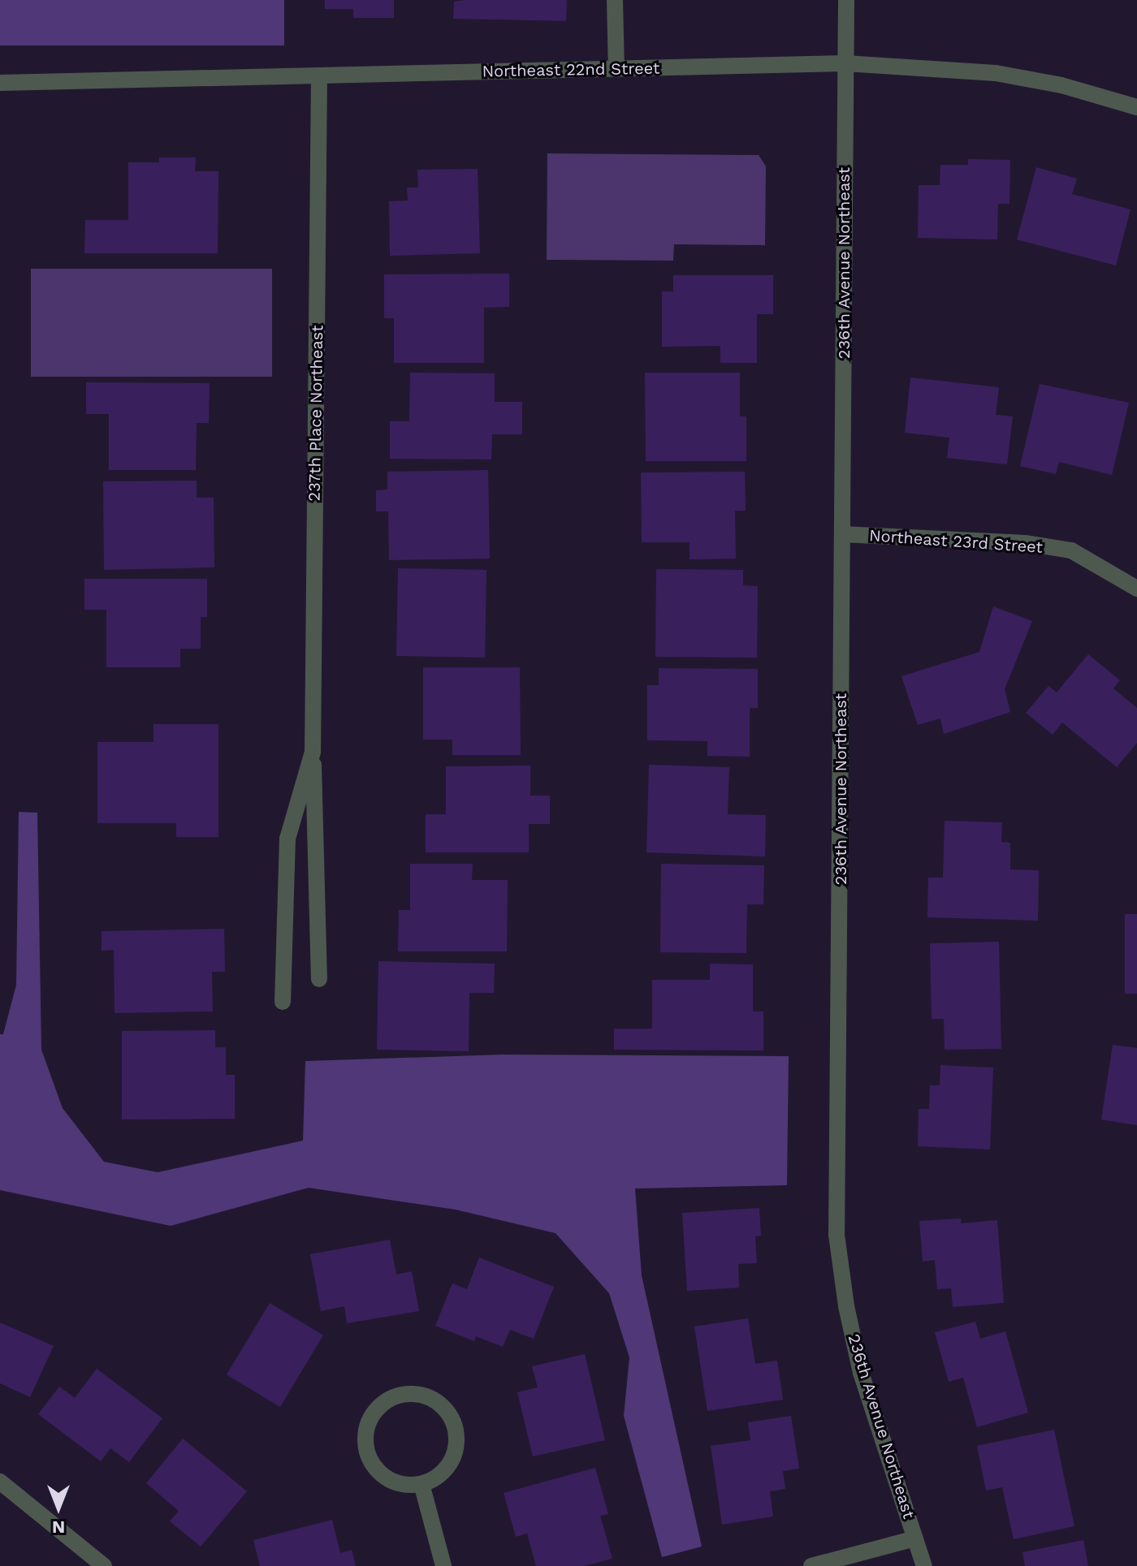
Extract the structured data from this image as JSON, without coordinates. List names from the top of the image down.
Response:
{
  "streets": {
    "street": [
      "Northeast 22nd Street",
      "236th Avenue Northeast",
      "237th Place Northeast",
      "Northeast 23rd Street"
    ]
  },
  "crossings": [
    ["Northeast 22nd Street", "236th Avenue Northeast"],
    ["Northeast 22nd Street", "237th Place Northeast"],
    ["236th Avenue Northeast", "Northeast 23rd Street"]
  ],
  "north": "bottom"
}
